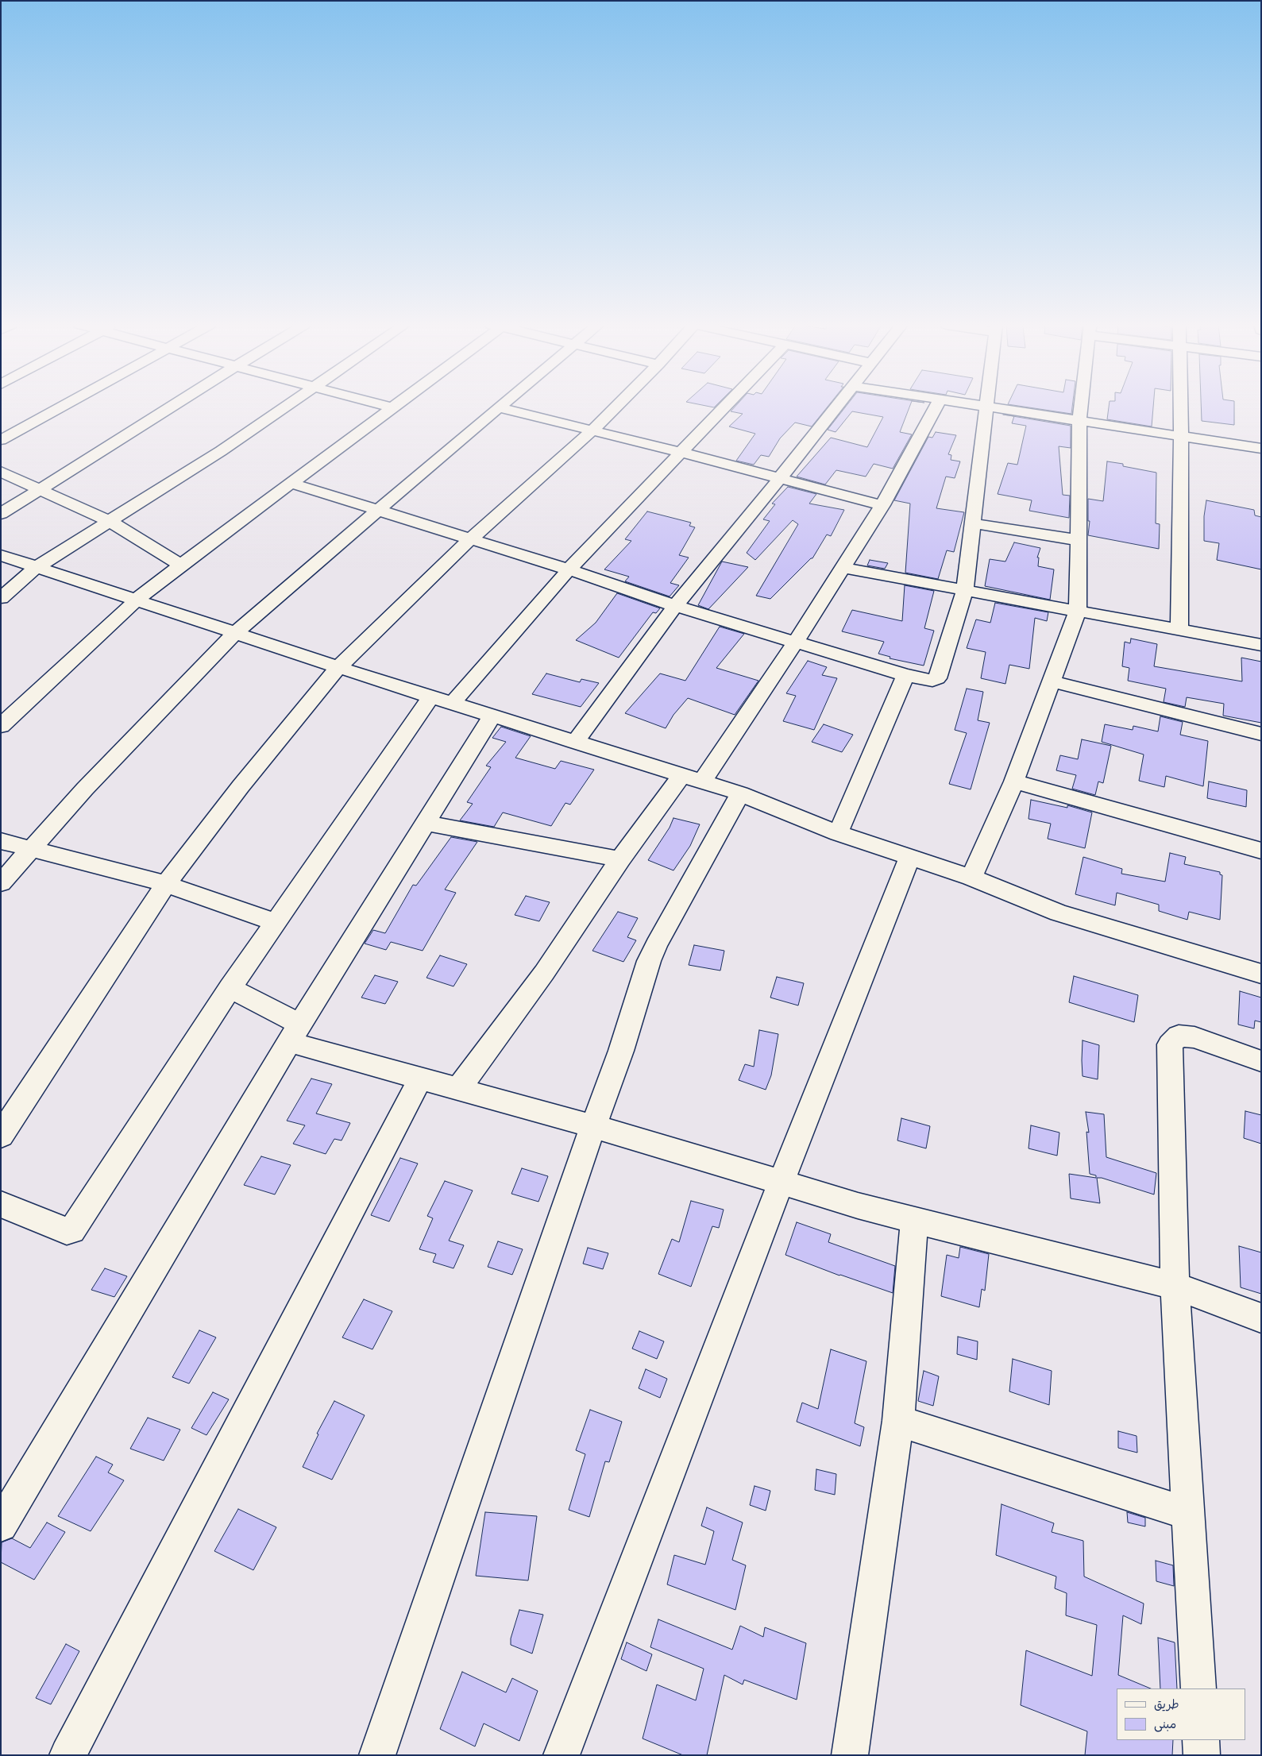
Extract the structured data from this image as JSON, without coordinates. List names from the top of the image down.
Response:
{
  "legend": ["طريق", "مبنى"]
}
